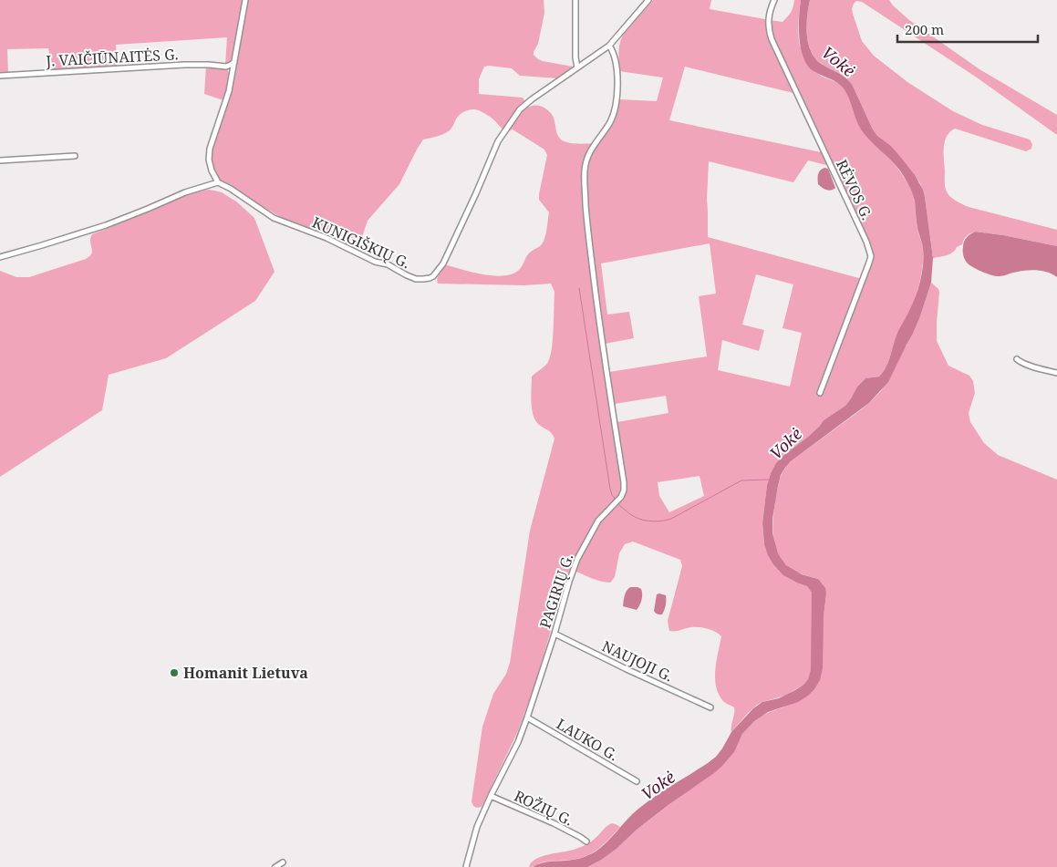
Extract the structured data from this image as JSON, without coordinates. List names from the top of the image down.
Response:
{
  "streets": {
    "street": [
      "J. VAIČIŪNAITĖS G.",
      "RĖVOS G.",
      "KUNIGIŠKIŲ G.",
      "PAGIRIŲ G.",
      "NAUJOJI G.",
      "LAUKO G.",
      "ROŽIŲ G."
    ]
  },
  "crossings": [
    ["KUNIGIŠKIŲ G.", "PAGIRIŲ G."],
    ["PAGIRIŲ G.", "NAUJOJI G."],
    ["PAGIRIŲ G.", "LAUKO G."],
    ["PAGIRIŲ G.", "ROŽIŲ G."]
  ],
  "water": ["Vokė"],
  "places": ["Homanit Lietuva"],
  "scale_bar": "200 m"
}
